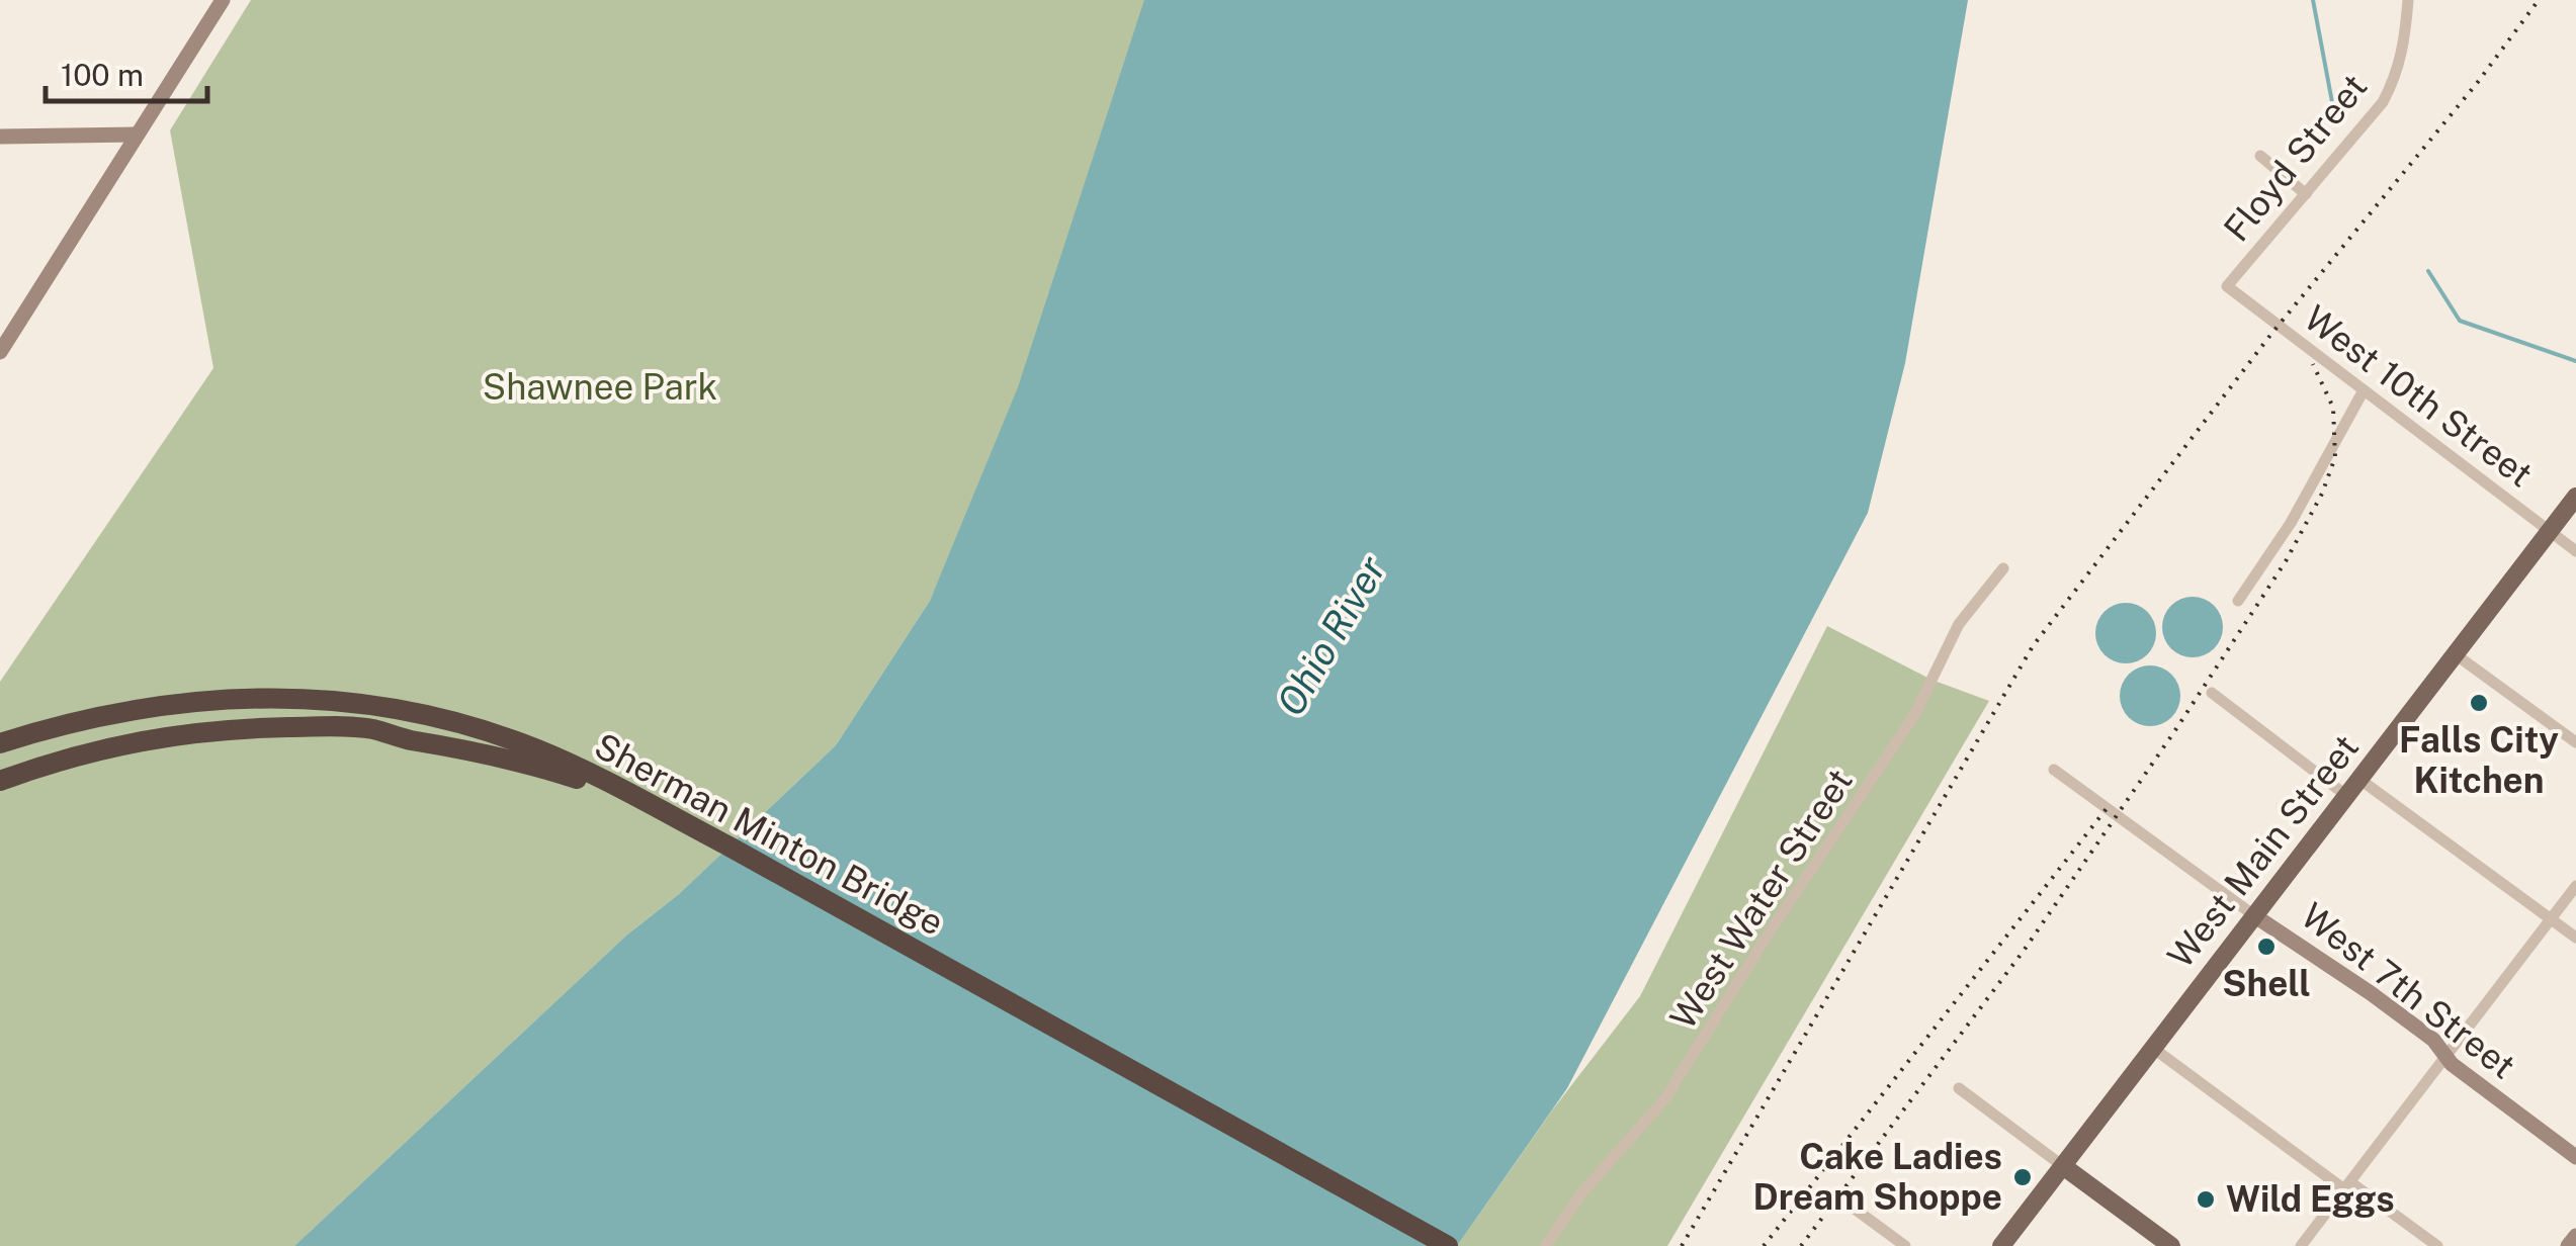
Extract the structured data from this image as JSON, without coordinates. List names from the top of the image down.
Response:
{
  "streets": {
    "highway": ["Sherman Minton Bridge"],
    "main road": ["West Main Street"],
    "street": [
      "Floyd Street",
      "West 10th Street",
      "West Water Street",
      "West 7th Street"
    ]
  },
  "crossings": [
    ["Floyd Street", "West 10th Street"],
    ["West 10th Street", "West Main Street"],
    ["West Main Street", "West 7th Street"]
  ],
  "water": ["Ohio River"],
  "parks": ["Shawnee Park"],
  "places": [
    "Falls City Kitchen",
    "Shell",
    "Cake Ladies Dream Shoppe",
    "Wild Eggs"
  ],
  "scale_bar": "100 m"
}
